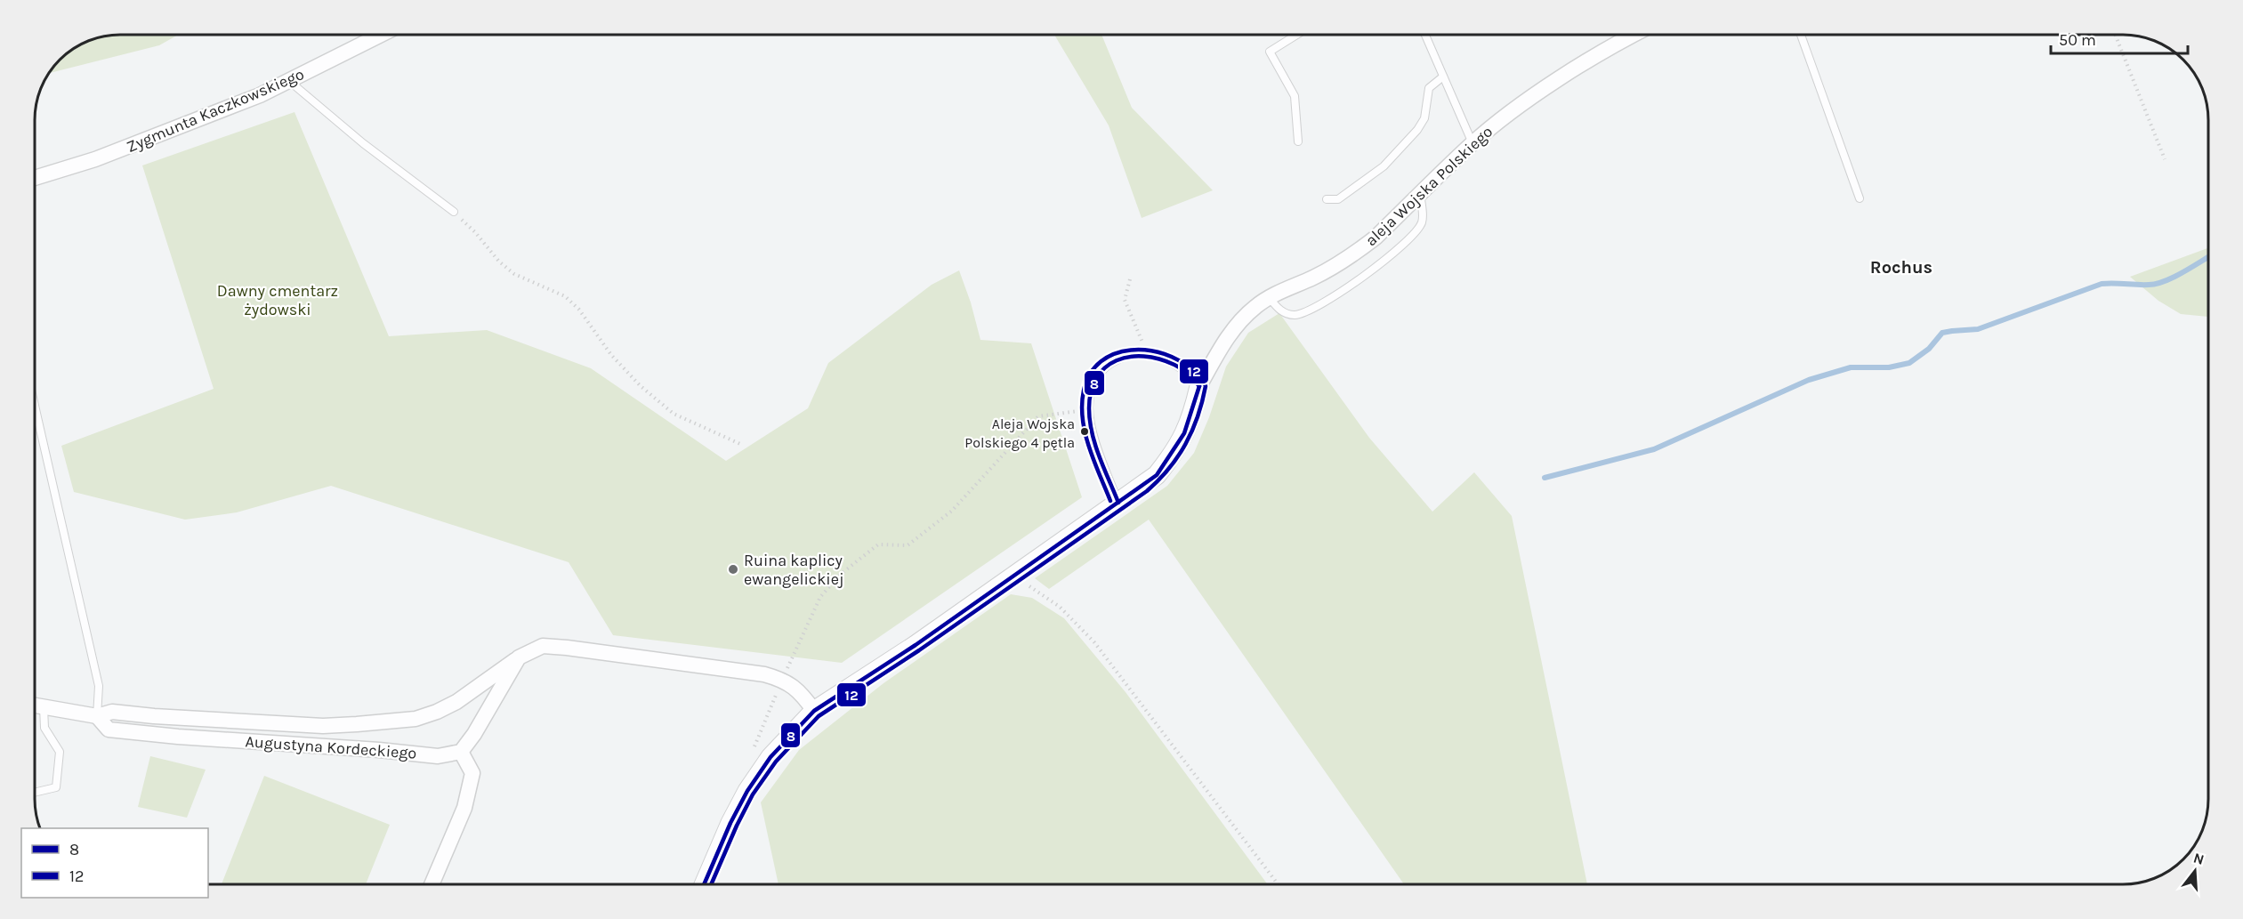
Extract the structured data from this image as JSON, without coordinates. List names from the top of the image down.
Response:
{
  "streets": {
    "street": ["Zygmunta Kaczkowskiego", "aleja Wojska Polskiego", "Augustyna Kordeckiego"]
  },
  "crossings": [
    ["aleja Wojska Polskiego", "Augustyna Kordeckiego"]
  ],
  "districts": ["Rochus"],
  "parks": ["Dawny cmentarz żydowski"],
  "places": ["Aleja Wojska Polskiego 4 pętla", "Ruina kaplicy ewangelickiej"],
  "lines": ["transit line 12", "transit line 8"],
  "legend": ["8", "12"],
  "scale_bar": "50 m",
  "north": "top"
}
